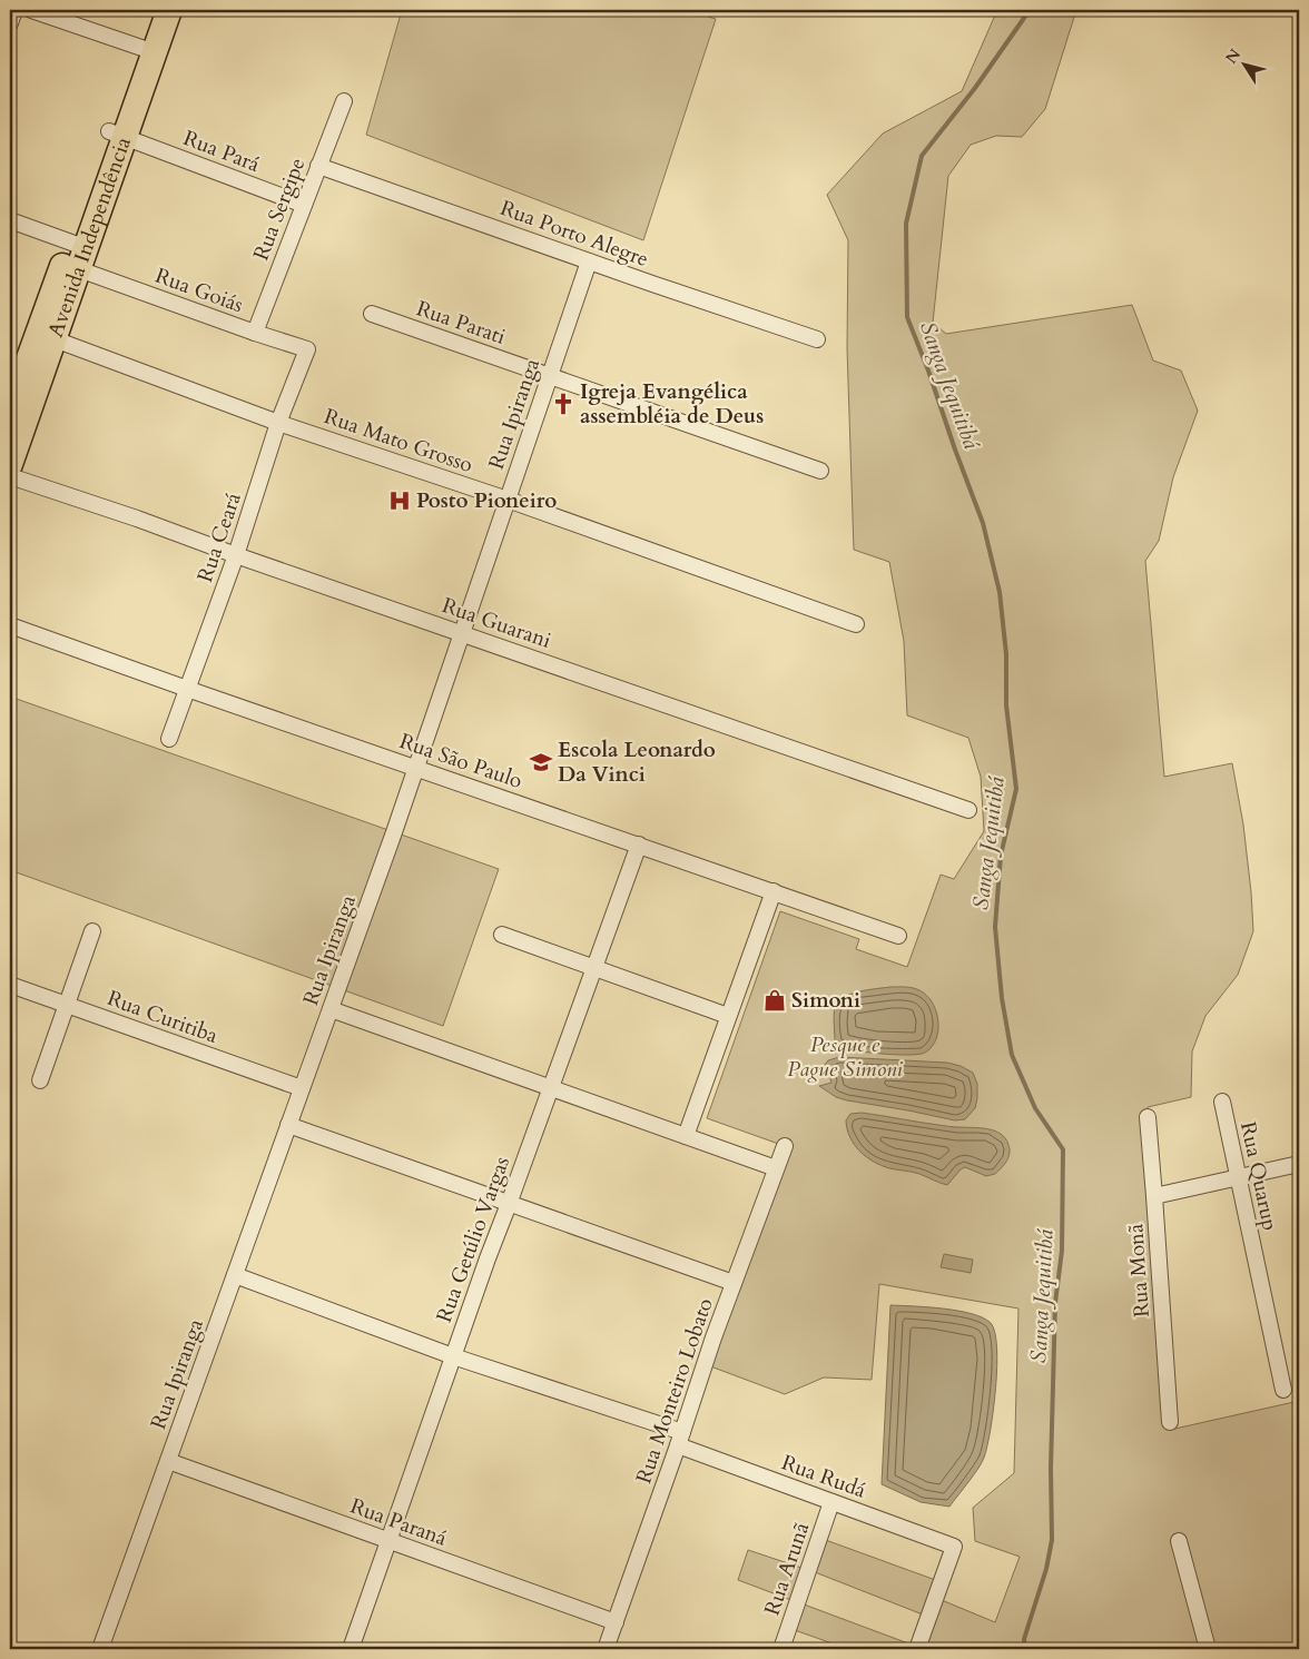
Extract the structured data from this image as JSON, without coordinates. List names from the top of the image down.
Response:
{
  "streets": {
    "main road": ["Avenida Independência"],
    "street": [
      "Rua Pará",
      "Rua Sergipe",
      "Rua Porto Alegre",
      "Rua Goiás",
      "Rua Parati",
      "Rua Ipiranga",
      "Rua Mato Grosso",
      "Rua Ceará",
      "Rua Guarani",
      "Rua São Paulo",
      "Rua Curitiba",
      "Rua Quarup",
      "Rua Getúlio Vargas",
      "Rua Monã",
      "Rua Monteiro Lobato",
      "Rua Rudá",
      "Rua Paraná",
      "Rua Arunã"
    ]
  },
  "crossings": [
    ["Rua Pará", "Rua Sergipe"],
    ["Rua Pará", "Avenida Independência"],
    ["Rua Sergipe", "Rua Porto Alegre"],
    ["Rua Sergipe", "Rua Goiás"],
    ["Rua Porto Alegre", "Rua Ipiranga"],
    ["Avenida Independência", "Rua Goiás"],
    ["Avenida Independência", "Rua Mato Grosso"],
    ["Rua Goiás", "Rua Ceará"],
    ["Rua Parati", "Rua Ipiranga"],
    ["Rua Ipiranga", "Rua Mato Grosso"],
    ["Rua Ipiranga", "Rua Guarani"],
    ["Rua Ipiranga", "Rua São Paulo"],
    ["Rua Ipiranga", "Rua Curitiba"],
    ["Rua Ipiranga", "Rua Rudá"],
    ["Rua Ipiranga", "Rua Paraná"],
    ["Rua Mato Grosso", "Rua Ceará"],
    ["Rua Ceará", "Rua Guarani"],
    ["Rua Ceará", "Rua São Paulo"],
    ["Rua São Paulo", "Rua Getúlio Vargas"],
    ["Rua Getúlio Vargas", "Rua Rudá"],
    ["Rua Getúlio Vargas", "Rua Paraná"],
    ["Rua Monteiro Lobato", "Rua Rudá"],
    ["Rua Monteiro Lobato", "Rua Paraná"],
    ["Rua Rudá", "Rua Arunã"]
  ],
  "water": ["Sanga Jequitibá"],
  "parks": ["Pesque e Pague Simoni"],
  "places": {
    "church": ["Igreja Evangélica assembléia de Deus"],
    "hospital": ["Posto Pioneiro"],
    "school or university": ["Escola Leonardo Da Vinci"],
    "shop": ["Simoni"]
  },
  "north": "top left"
}
